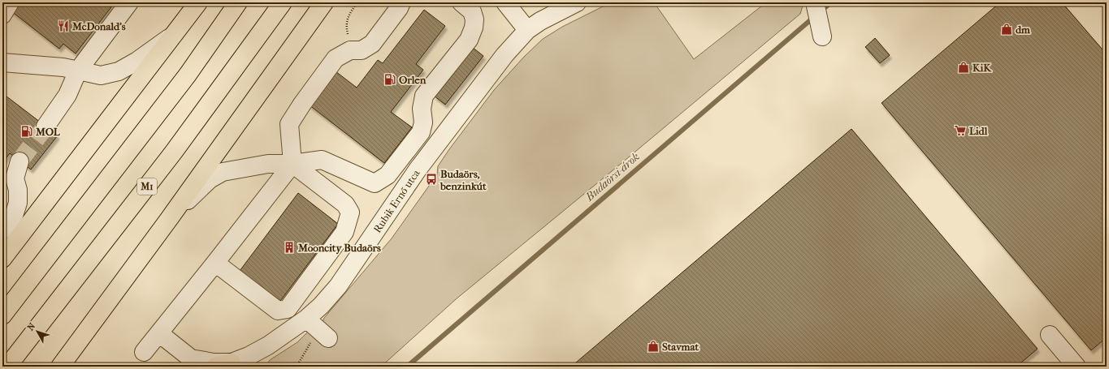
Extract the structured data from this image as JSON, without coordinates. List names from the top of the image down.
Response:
{
  "streets": {
    "highway": ["M1"],
    "street": ["Rubik Ernő utca"]
  },
  "water": ["Budaörsi-árok"],
  "places": {
    "restaurant": ["McDonald's"],
    "shop": ["dm", "KiK", "Stavmat"],
    "fuel station": ["Orlen", "MOL"],
    "supermarket": ["Lidl"],
    "bus stop": ["Budaörs, benzinkút"],
    "building": ["Mooncity Budaörs"]
  },
  "north": "top left"
}
